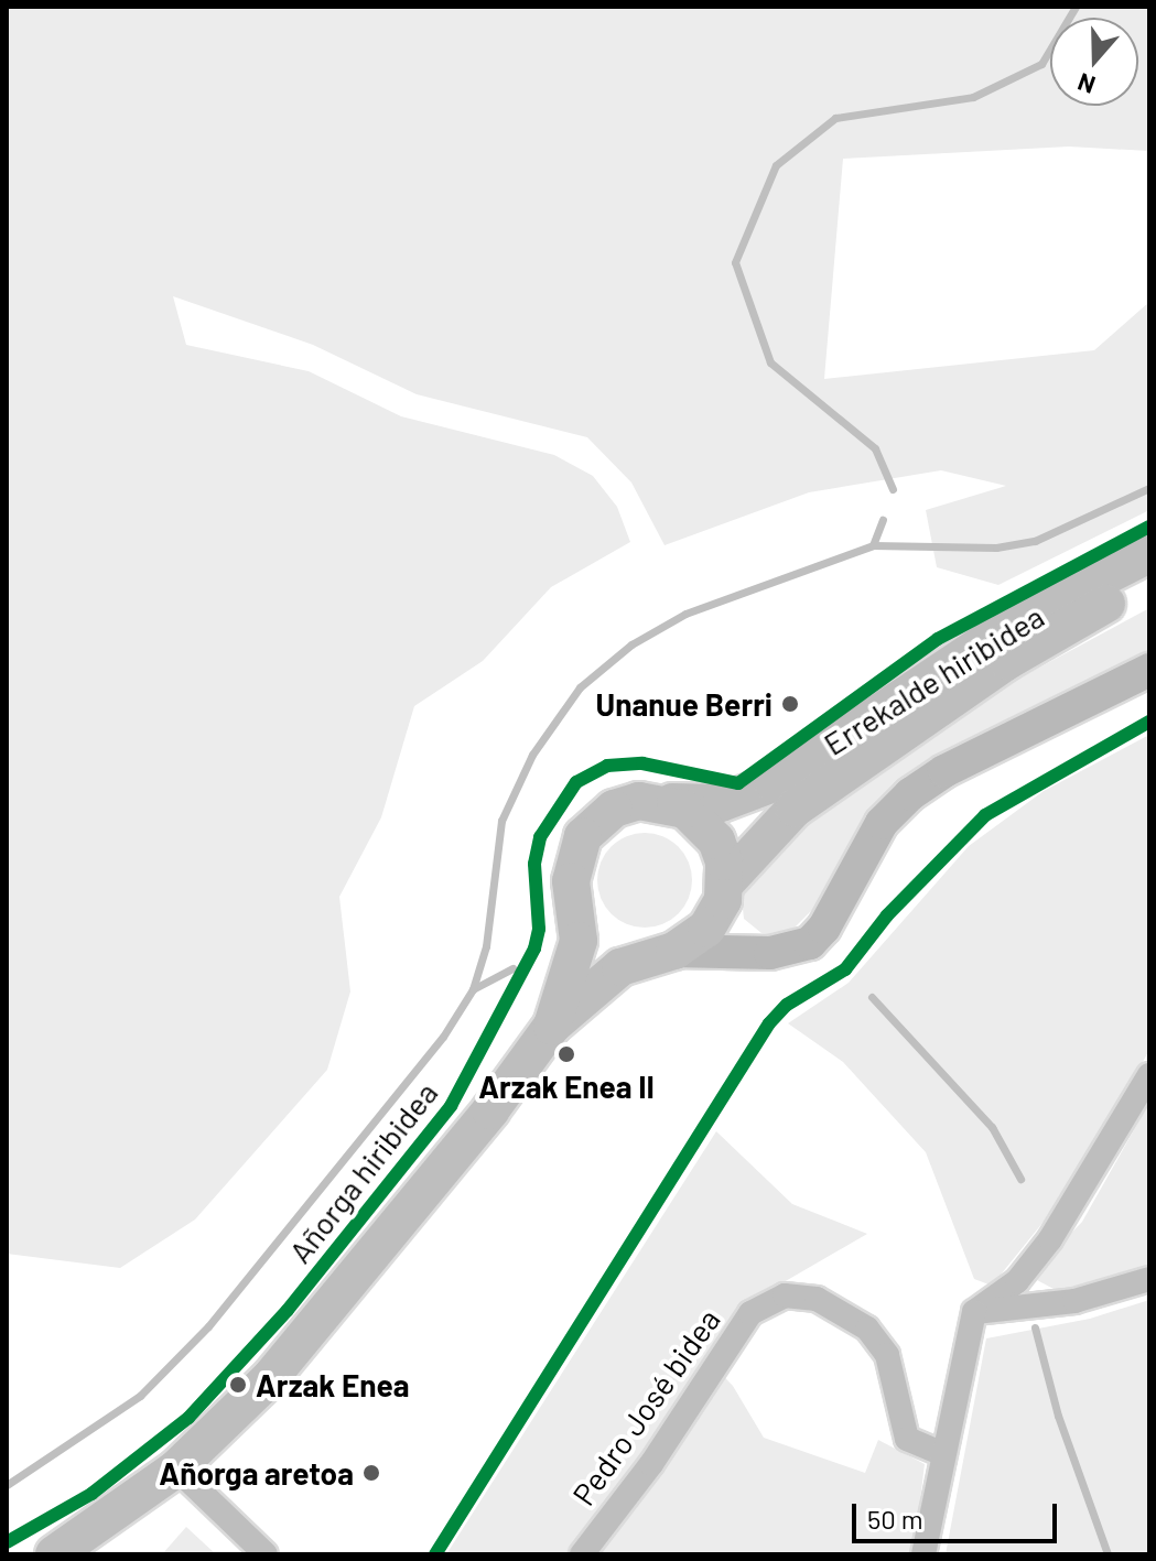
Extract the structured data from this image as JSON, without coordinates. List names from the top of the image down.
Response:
{
  "streets": {
    "main road": ["Errekalde hiribidea"],
    "street": ["Pedro José bidea"],
    "cycle path": ["Añorga hiribidea"]
  },
  "places": [
    "Unanue Berri",
    "Arzak Enea II",
    "Arzak Enea",
    "Añorga aretoa"
  ],
  "scale_bar": "50 m",
  "north": "bottom"
}
